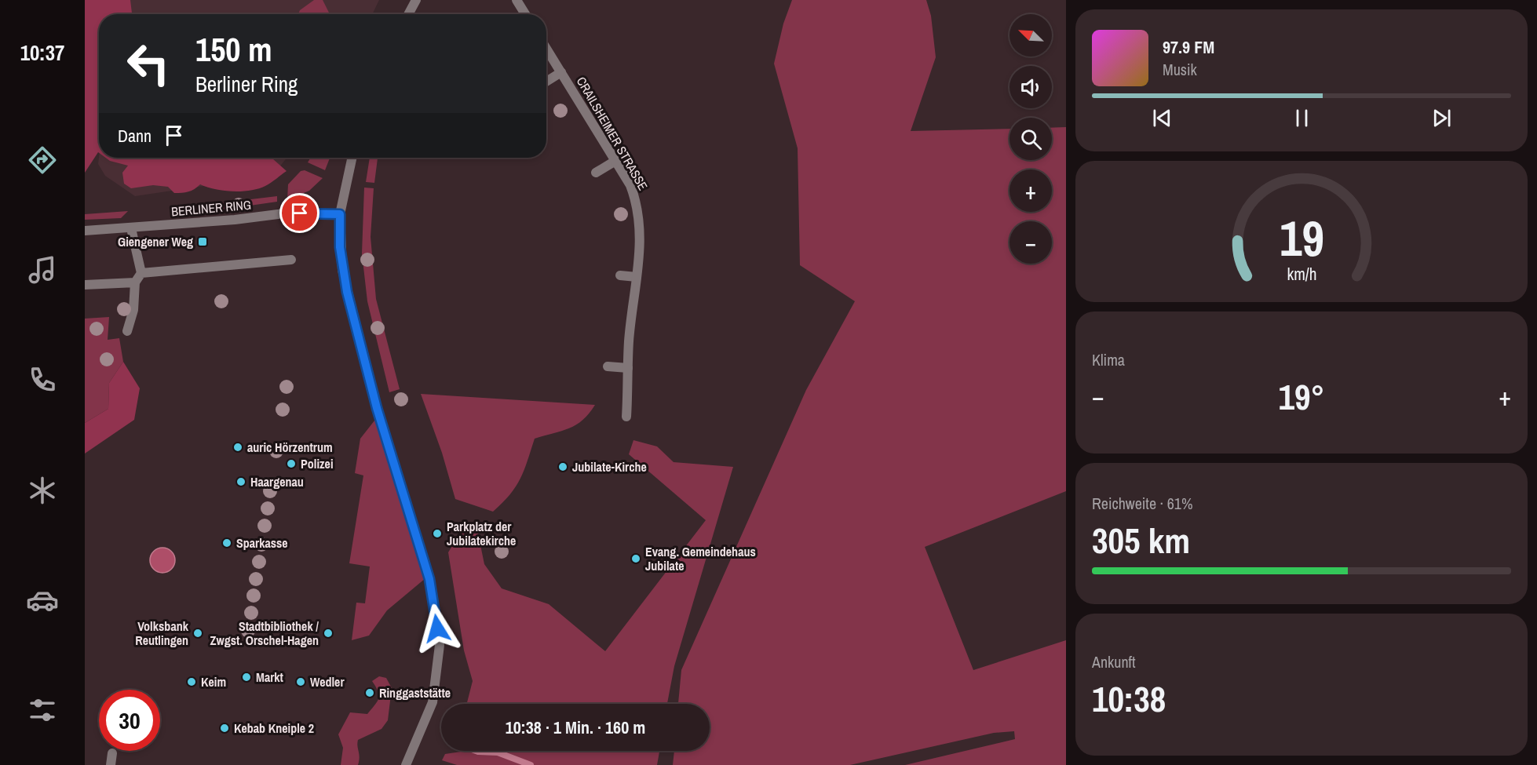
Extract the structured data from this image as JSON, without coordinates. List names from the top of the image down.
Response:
{
  "streets": {
    "street": ["CRAILSHEIMER STRASSE", "BERLINER RING"]
  },
  "places": {
    "transit": ["Giengener Weg"],
    "other": [
      "auric Hörzentrum",
      "Polizei",
      "Jubilate-Kirche",
      "Haargenau",
      "Parkplatz der Jubilatekirche",
      "Sparkasse",
      "Evang. Gemeindehaus Jubilate",
      "Volksbank Reutlingen",
      "Stadtbibliothek / Zwgst. Orschel-Hagen",
      "Markt",
      "Keim",
      "Wedler",
      "Ringgaststätte",
      "Kebab Kneiple 2"
    ]
  },
  "north": "top left",
  "page": {
    "tabs": "10:37",
    "map_buttons": ["+", "−"],
    "turn": ["150 m", "Berliner Ring"],
    "song": ["97.9 FM", "Musik"],
    "then": "Dann",
    "tile": [
      "Klima",
      ["Reichweite · 61%", "305 km"],
      ["Ankunft", "10:38"]
    ],
    "heat": ["−", "19°", "+"],
    "limit": "30",
    "trip": "10:38 · 1 Min. · 160 m",
    "gauge": ["19", "km/h"]
  }
}
